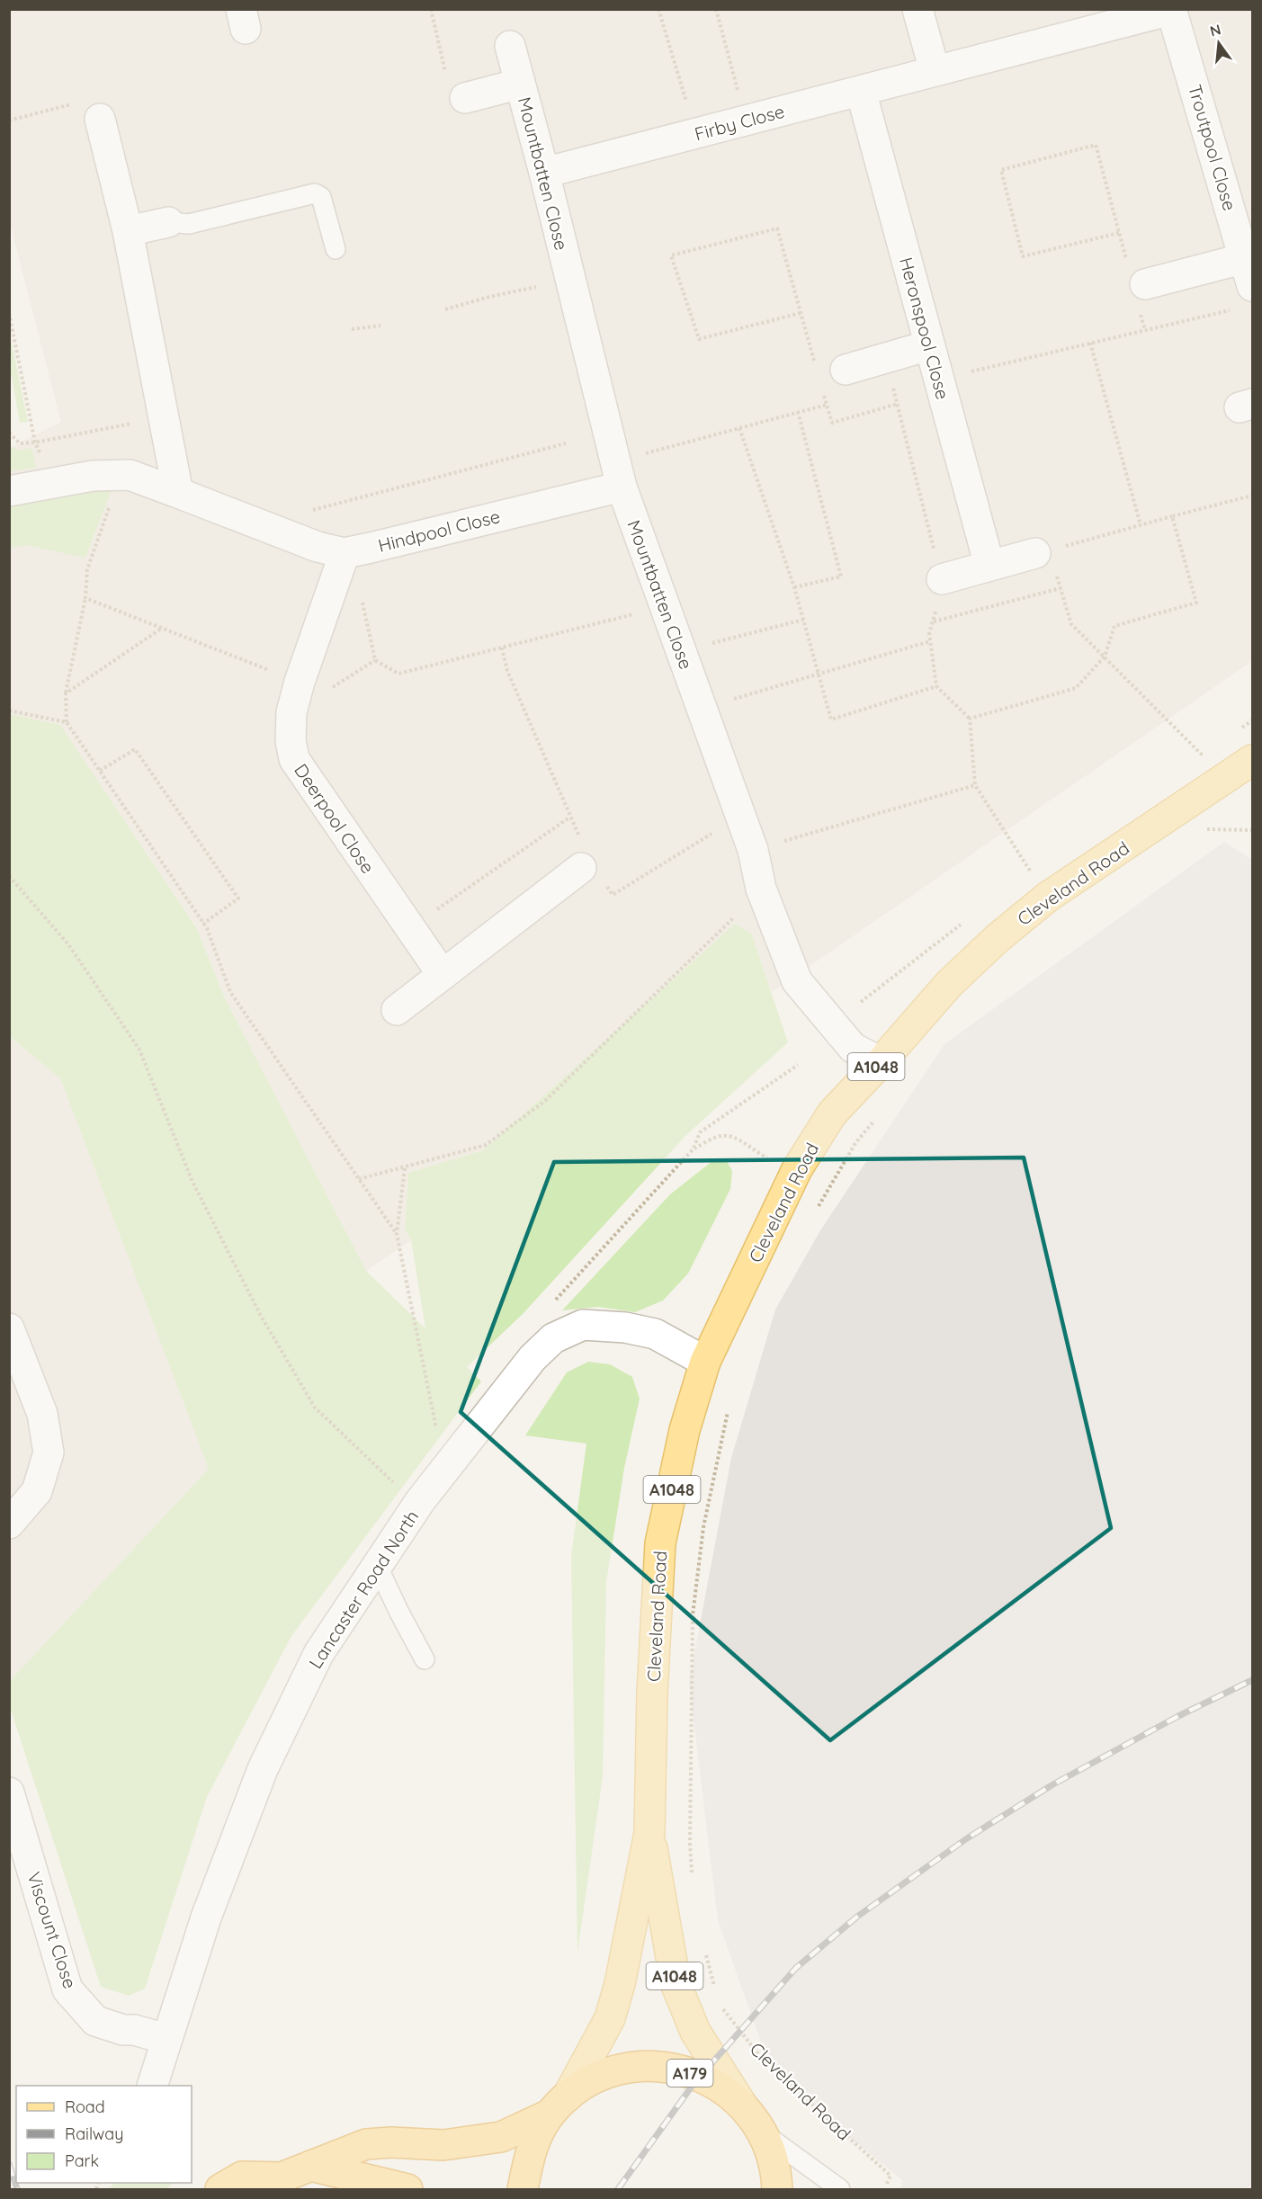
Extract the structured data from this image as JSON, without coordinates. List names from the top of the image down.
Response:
{
  "streets": {
    "highway": ["A179"],
    "main road": ["Cleveland Road", "A1048"],
    "street": [
      "Firby Close",
      "Troutpool Close",
      "Mountbatten Close",
      "Heronspool Close",
      "Hindpool Close",
      "Deerpool Close",
      "Lancaster Road North",
      "Viscount Close"
    ]
  },
  "crossings": [
    ["Firby Close", "Troutpool Close"],
    ["Firby Close", "Mountbatten Close"],
    ["Firby Close", "Heronspool Close"],
    ["Mountbatten Close", "Hindpool Close"],
    ["Mountbatten Close", "Cleveland Road"],
    ["Hindpool Close", "Deerpool Close"],
    ["Cleveland Road", "Lancaster Road North"],
    ["Cleveland Road", "A179"],
    ["Lancaster Road North", "Viscount Close"]
  ],
  "legend": ["Road", "Railway", "Park"],
  "north": "top"
}
